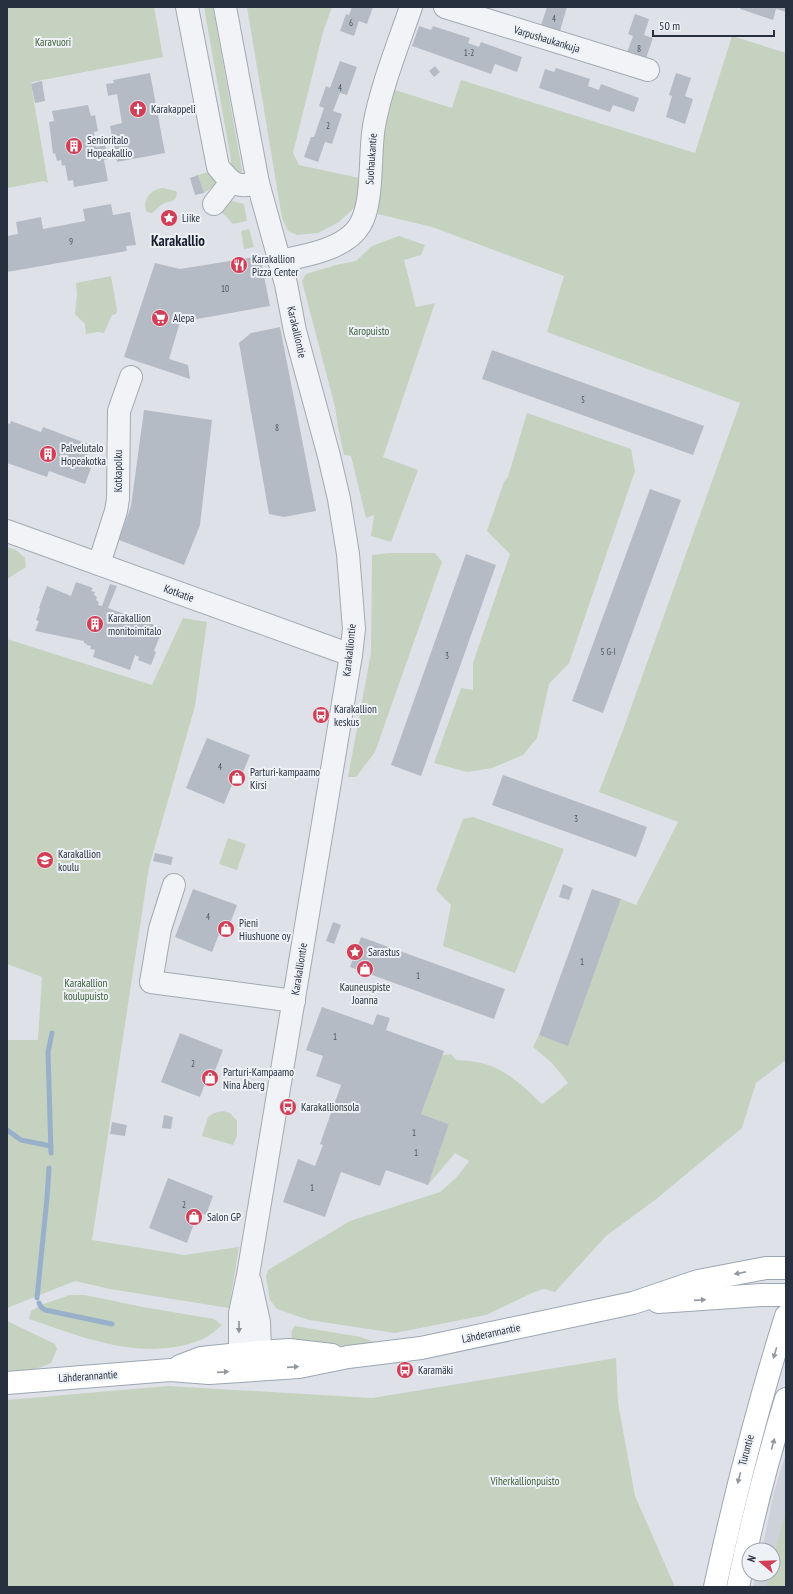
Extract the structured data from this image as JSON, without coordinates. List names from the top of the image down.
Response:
{
  "streets": {
    "main road": ["Lähderannantie", "Turuntie"],
    "street": [
      "Varpushaukankuja",
      "Suohaukantie",
      "Karakalliontie",
      "Kotkapolku",
      "Kotkatie"
    ]
  },
  "crossings": [
    ["Suohaukantie", "Karakalliontie"],
    ["Karakalliontie", "Kotkatie"],
    ["Karakalliontie", "Lähderannantie"],
    ["Kotkapolku", "Kotkatie"]
  ],
  "districts": ["Karakallio"],
  "parks": [
    "Karavuori",
    "Karopuisto",
    "Karakallion koulupuisto",
    "Viherkallionpuisto"
  ],
  "places": {
    "church": ["Karakappeli"],
    "building": ["Senioritalo Hopeakallio", "Palvelutalo Hopeakotka", "Karakallion monitoimitalo"],
    "place": ["Liike", "Sarastus"],
    "restaurant": ["Karakallion Pizza Center"],
    "supermarket": ["Alepa"],
    "bus stop": ["Karakallion keskus", "Karakallionsola", "Karamäki"],
    "shop": [
      "Parturi-kampaamo Kirsi",
      "Pieni Hiushuone oy",
      "Kauneuspiste Joanna",
      "Parturi-Kampaamo Nina Åberg",
      "Salon GP"
    ],
    "school or university": ["Karakallion koulu"]
  },
  "house_numbers": [
    "4",
    "6",
    "8",
    "1-2",
    "4",
    "2",
    "9",
    "10",
    "5",
    "8",
    "5 G-I",
    "3",
    "4",
    "3",
    "4",
    "1",
    "1",
    "1",
    "2",
    "1",
    "1",
    "1",
    "2"
  ],
  "scale_bar": "50 m",
  "north": "left"
}
